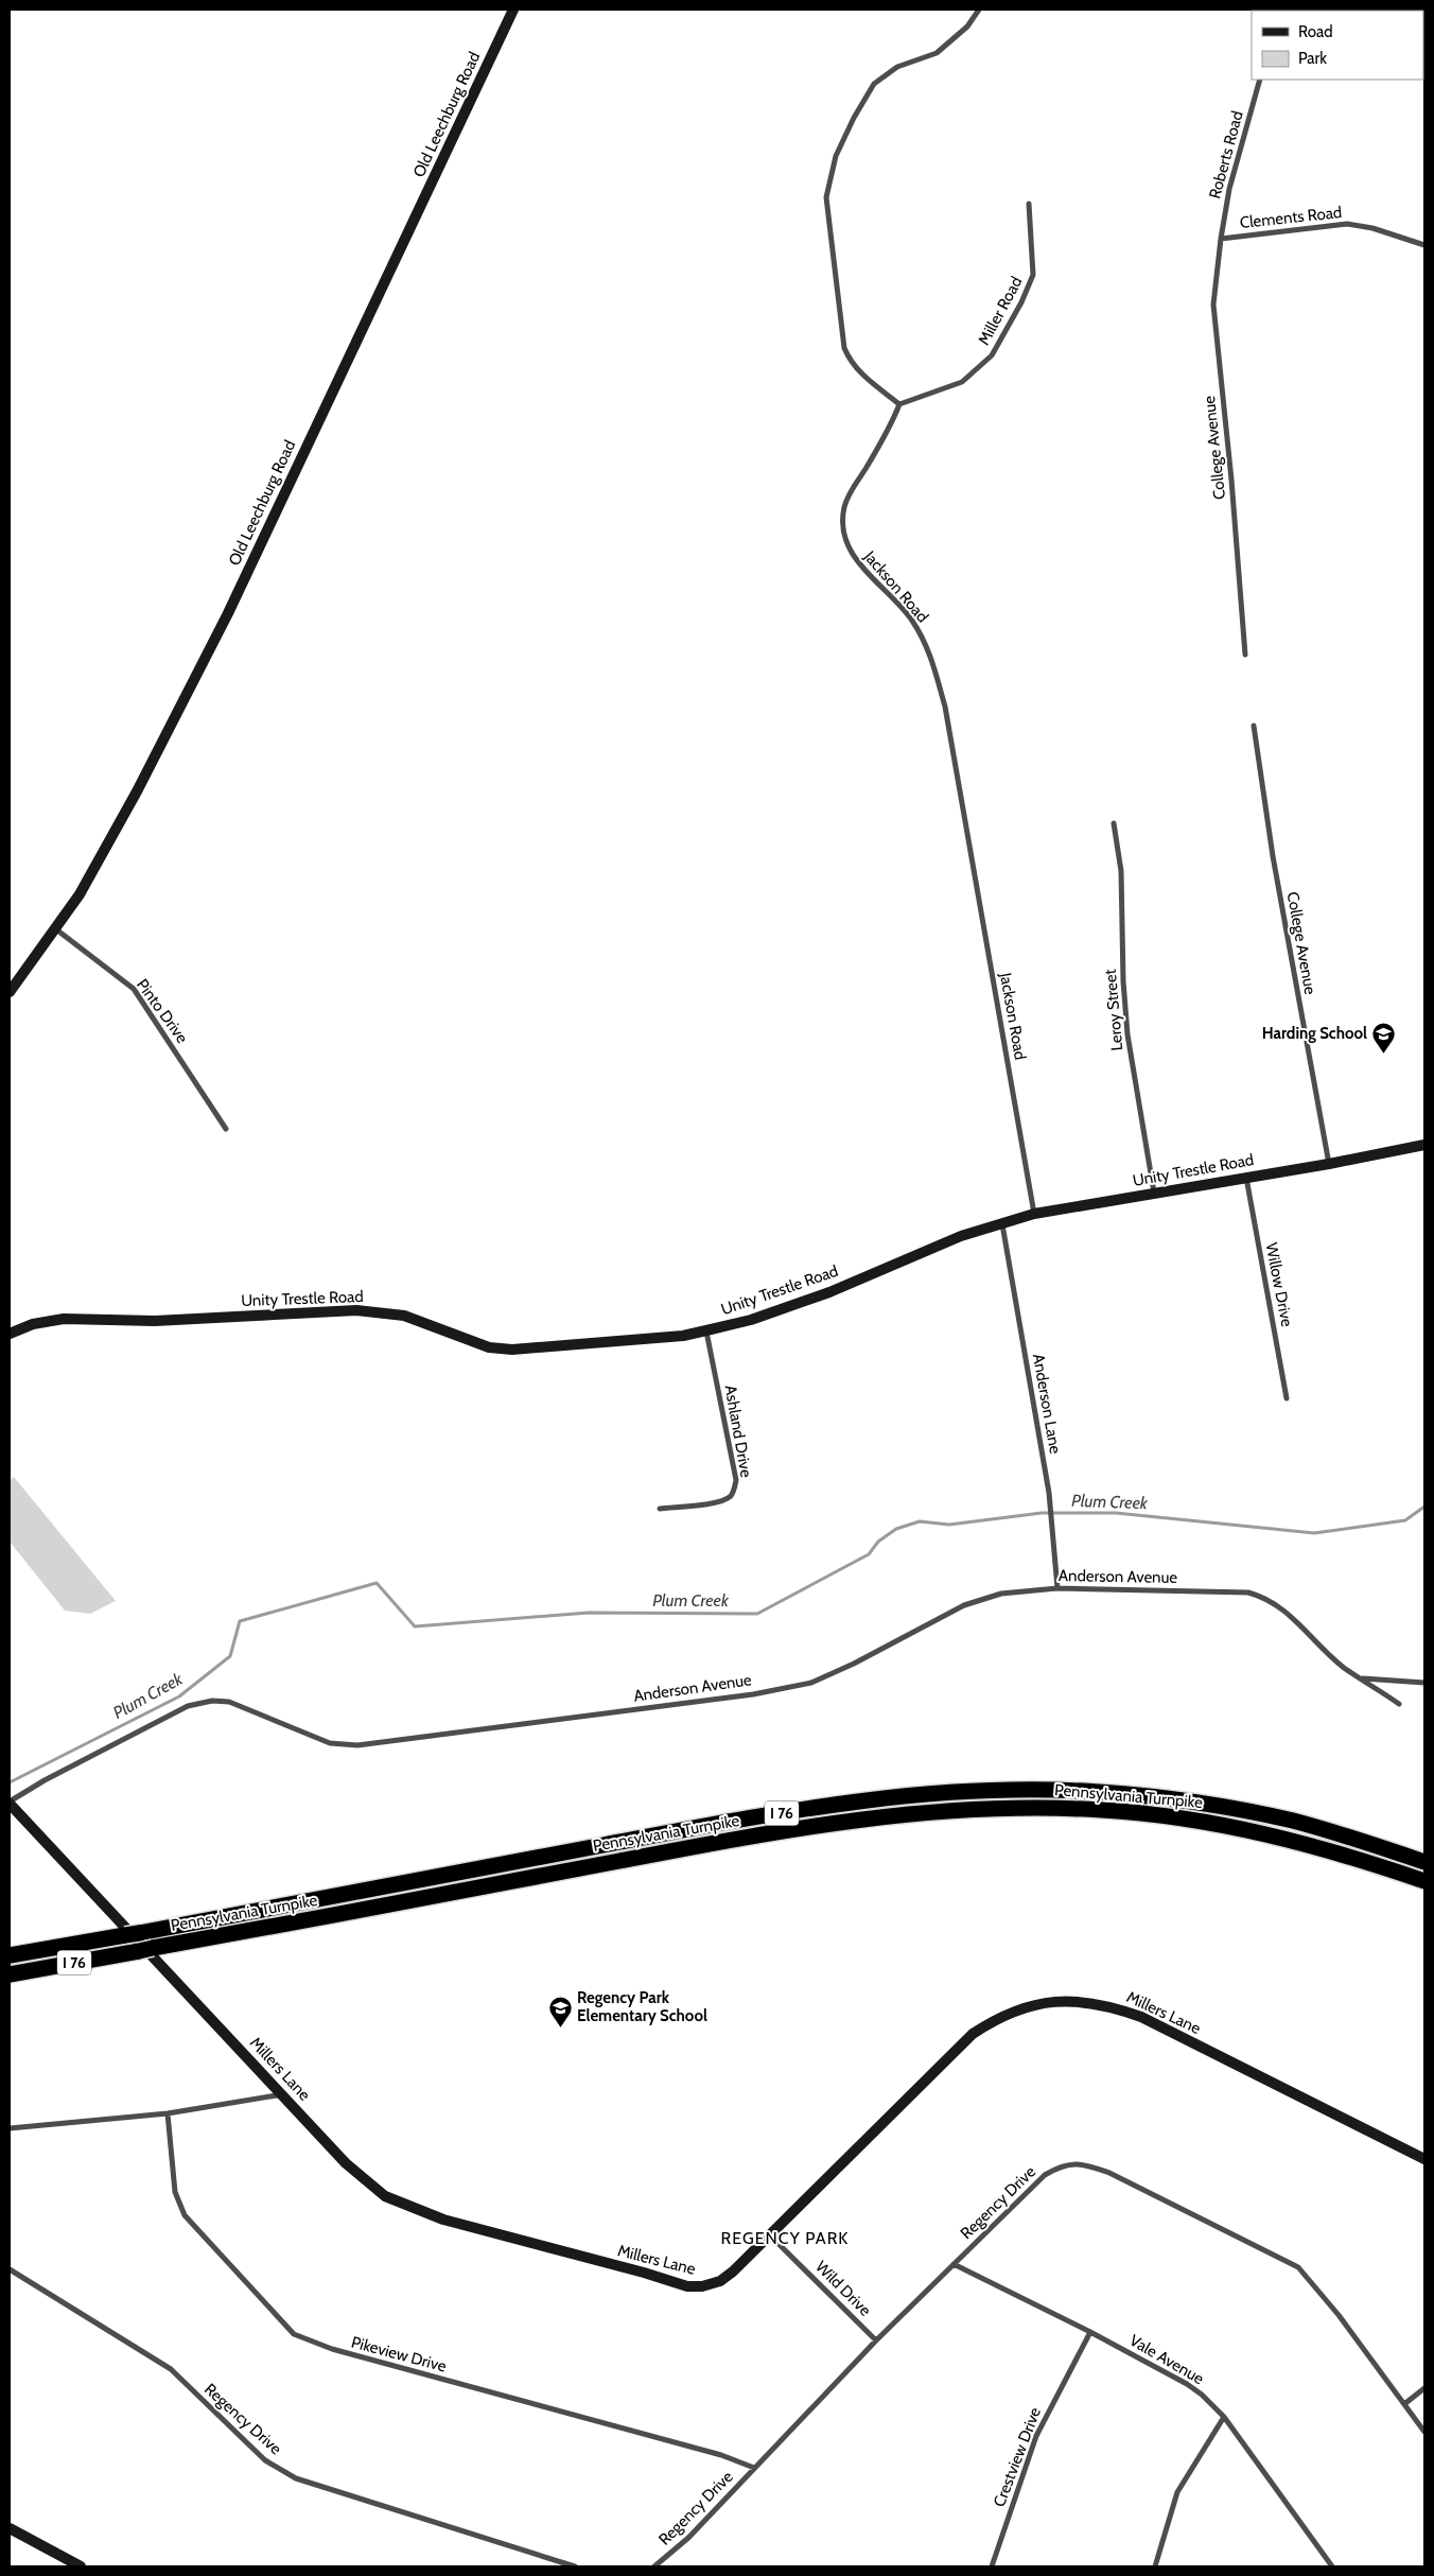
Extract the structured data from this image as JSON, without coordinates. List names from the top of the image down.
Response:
{
  "streets": {
    "highway": ["Pennsylvania Turnpike", "I 76"],
    "street": [
      "Old Leechburg Road",
      "Roberts Road",
      "Clements Road",
      "Miller Road",
      "College Avenue",
      "Jackson Road",
      "Leroy Street",
      "Pinto Drive",
      "Unity Trestle Road",
      "Willow Drive",
      "Anderson Lane",
      "Ashland Drive",
      "Anderson Avenue",
      "Millers Lane",
      "Regency Drive",
      "Wild Drive",
      "Pikeview Drive",
      "Vale Avenue",
      "Crestview Drive"
    ]
  },
  "crossings": [
    ["Old Leechburg Road", "Pinto Drive"],
    ["Roberts Road", "Clements Road"],
    ["Roberts Road", "College Avenue"],
    ["Clements Road", "College Avenue"],
    ["Miller Road", "Jackson Road"],
    ["College Avenue", "Unity Trestle Road"],
    ["Jackson Road", "Unity Trestle Road"],
    ["Leroy Street", "Unity Trestle Road"],
    ["Unity Trestle Road", "Willow Drive"],
    ["Unity Trestle Road", "Anderson Lane"],
    ["Unity Trestle Road", "Ashland Drive"],
    ["Anderson Lane", "Anderson Avenue"],
    ["Anderson Avenue", "Millers Lane"],
    ["Millers Lane", "Wild Drive"],
    ["Regency Drive", "Wild Drive"],
    ["Regency Drive", "Pikeview Drive"],
    ["Regency Drive", "Vale Avenue"],
    ["Vale Avenue", "Crestview Drive"]
  ],
  "districts": ["REGENCY PARK"],
  "water": ["Plum Creek"],
  "places": {
    "school or university": ["Harding School", "Regency Park Elementary School"]
  },
  "legend": ["Road", "Park"]
}
